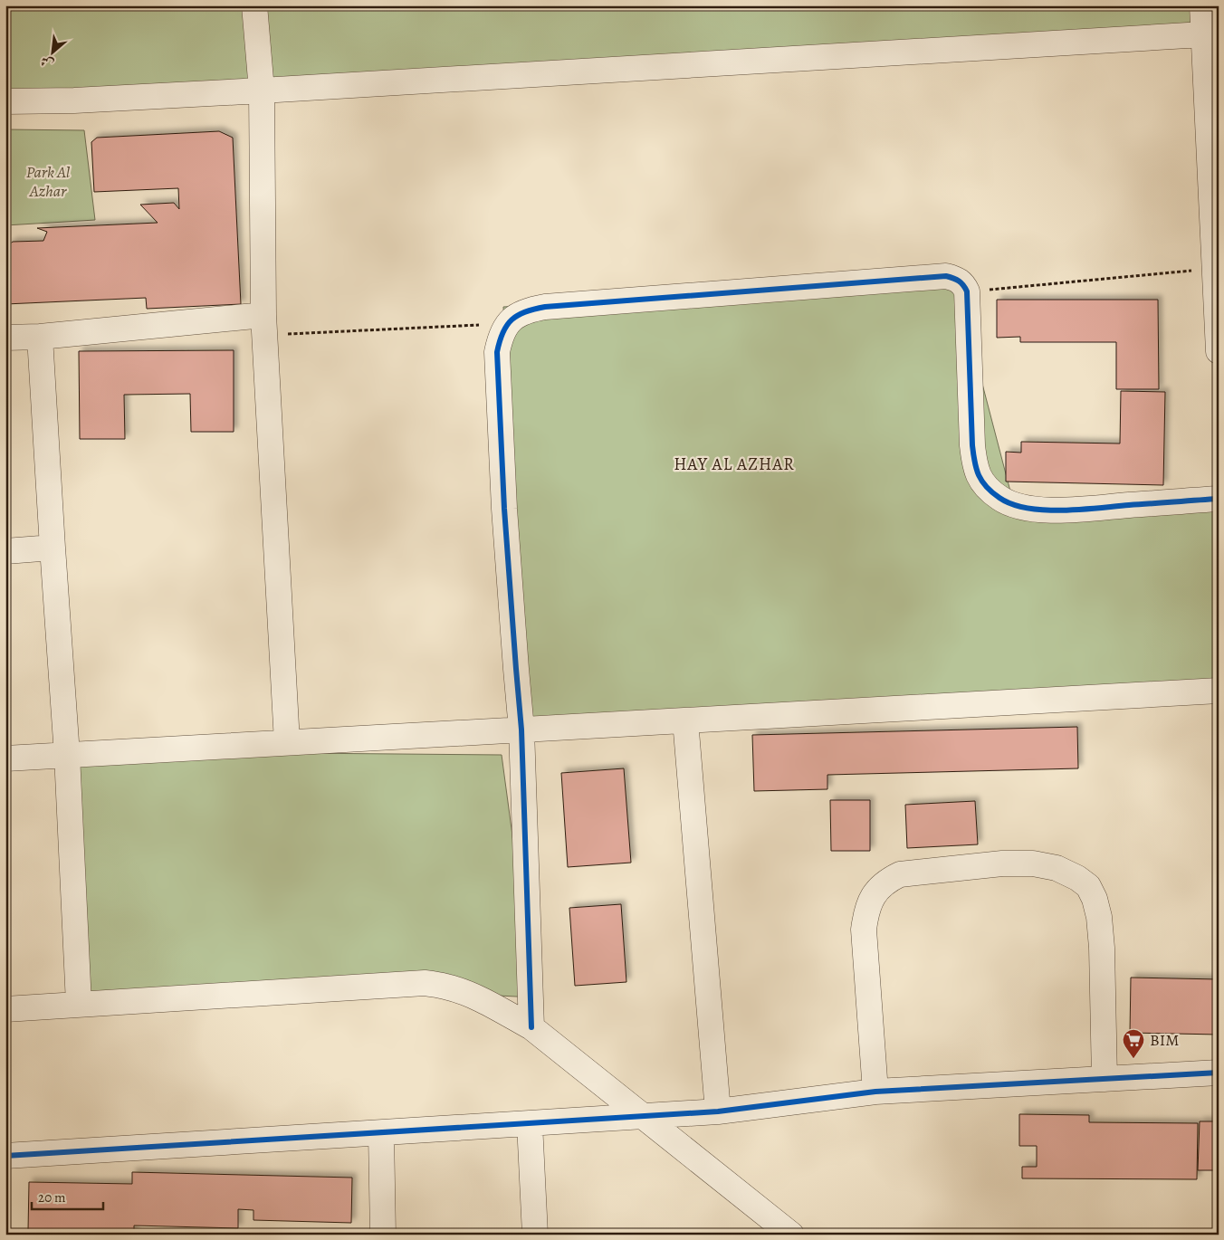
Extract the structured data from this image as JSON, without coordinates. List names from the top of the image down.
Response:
{
  "districts": ["HAY AL AZHAR"],
  "parks": ["Park Al Azhar"],
  "places": {
    "supermarket": ["BIM"]
  },
  "scale_bar": "20 m",
  "north": "bottom left"
}
